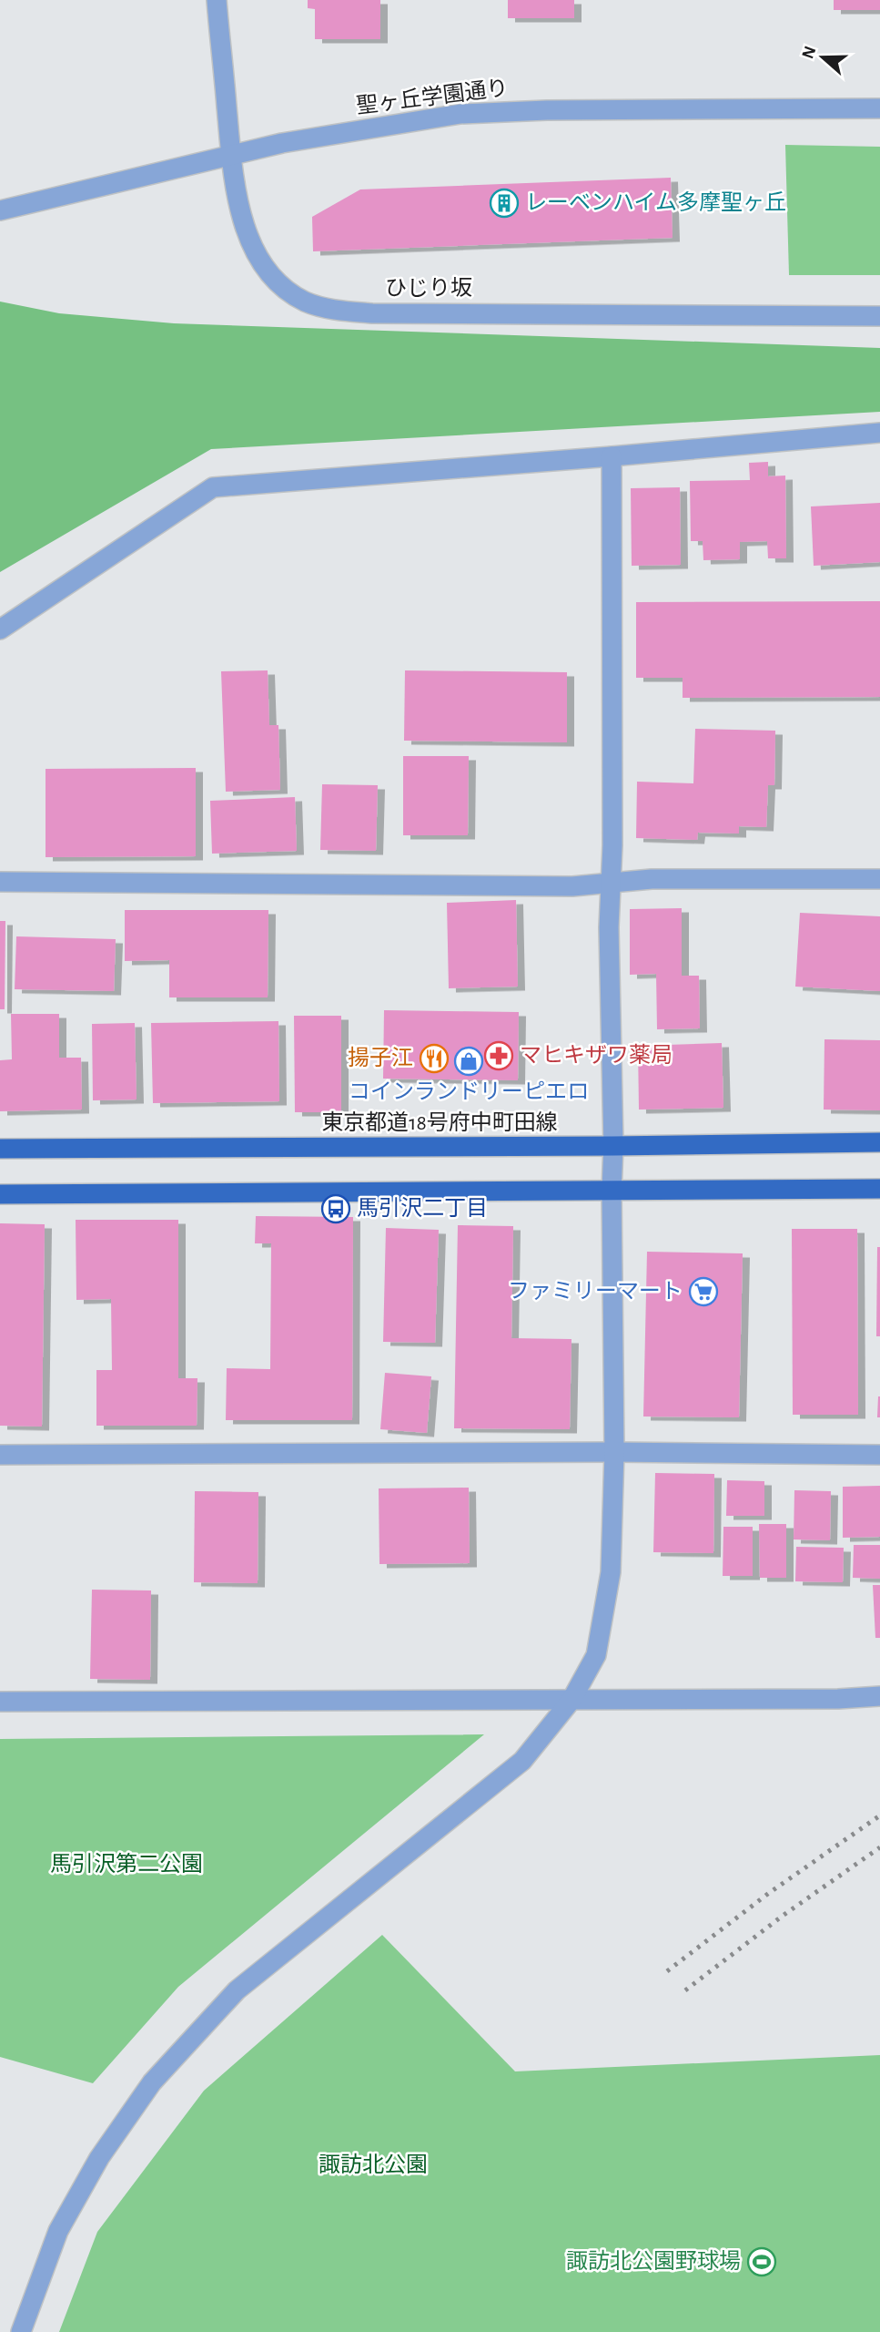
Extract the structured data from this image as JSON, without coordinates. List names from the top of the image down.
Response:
{
  "streets": {
    "main road": ["東京都道18号府中町田線"],
    "street": ["聖ヶ丘学園通り", "ひじり坂"]
  },
  "crossings": [
    ["聖ヶ丘学園通り", "ひじり坂"]
  ],
  "parks": ["馬引沢第二公園", "諏訪北公園"],
  "places": {
    "building": ["レーベンハイム多摩聖ヶ丘"],
    "pharmacy": ["マヒキザワ薬局"],
    "restaurant": ["揚子江"],
    "shop": ["コインランドリーピエロ"],
    "bus stop": ["馬引沢二丁目"],
    "supermarket": ["ファミリーマート"],
    "sports": ["諏訪北公園野球場"]
  },
  "north": "left"
}
